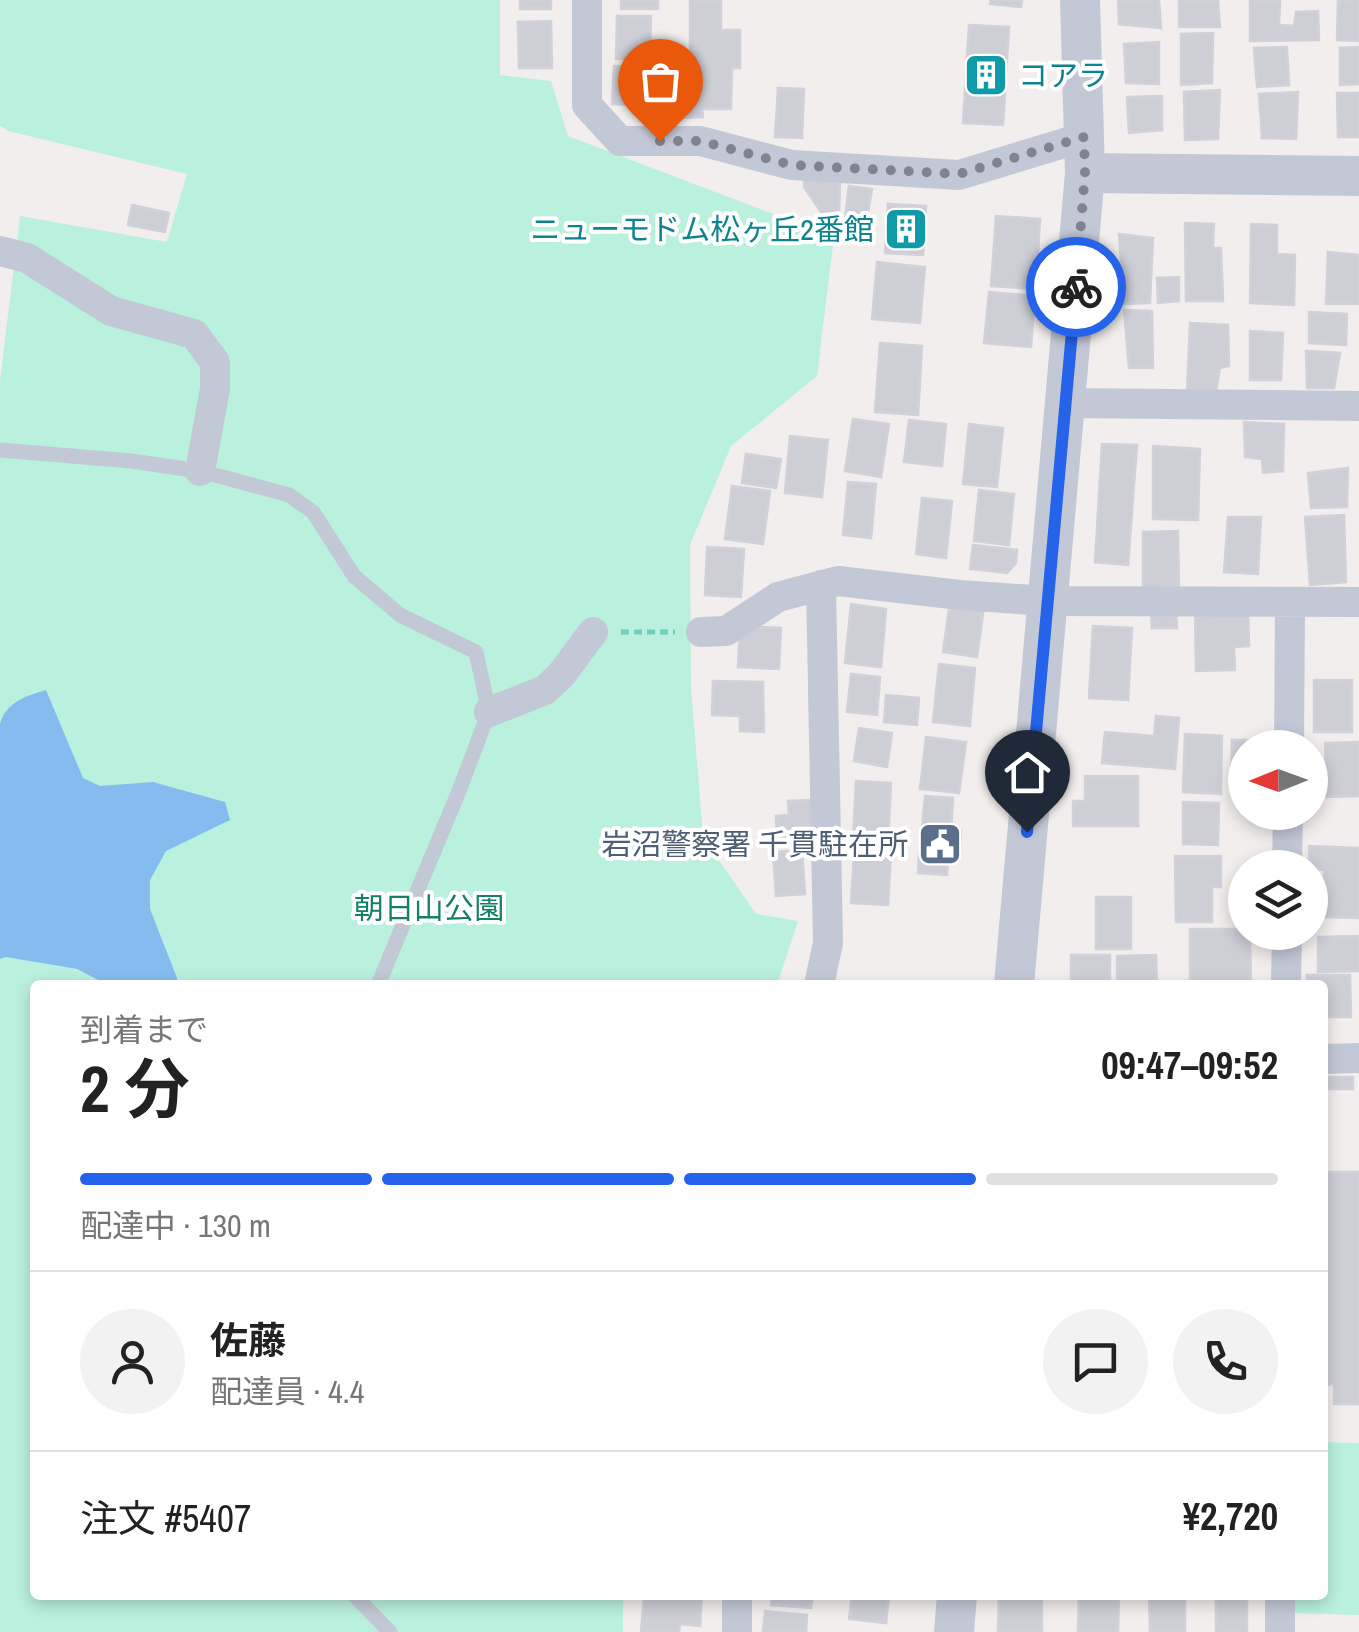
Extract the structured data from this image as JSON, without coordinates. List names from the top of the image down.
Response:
{
  "parks": ["朝日山公園"],
  "places": {
    "building": ["コアラ", "ニューモドム松ヶ丘2番館"],
    "public building": ["岩沼警察署 千貫駐在所"]
  },
  "north": "left",
  "page": {
    "heading": ["2 分", "到着まで", "09:47–09:52"],
    "panel": [
      "佐藤",
      "配達員 · 4.4",
      "注文 #5407",
      "¥2,720"
    ],
    "bar": "配達中 · 130 m"
  }
}
